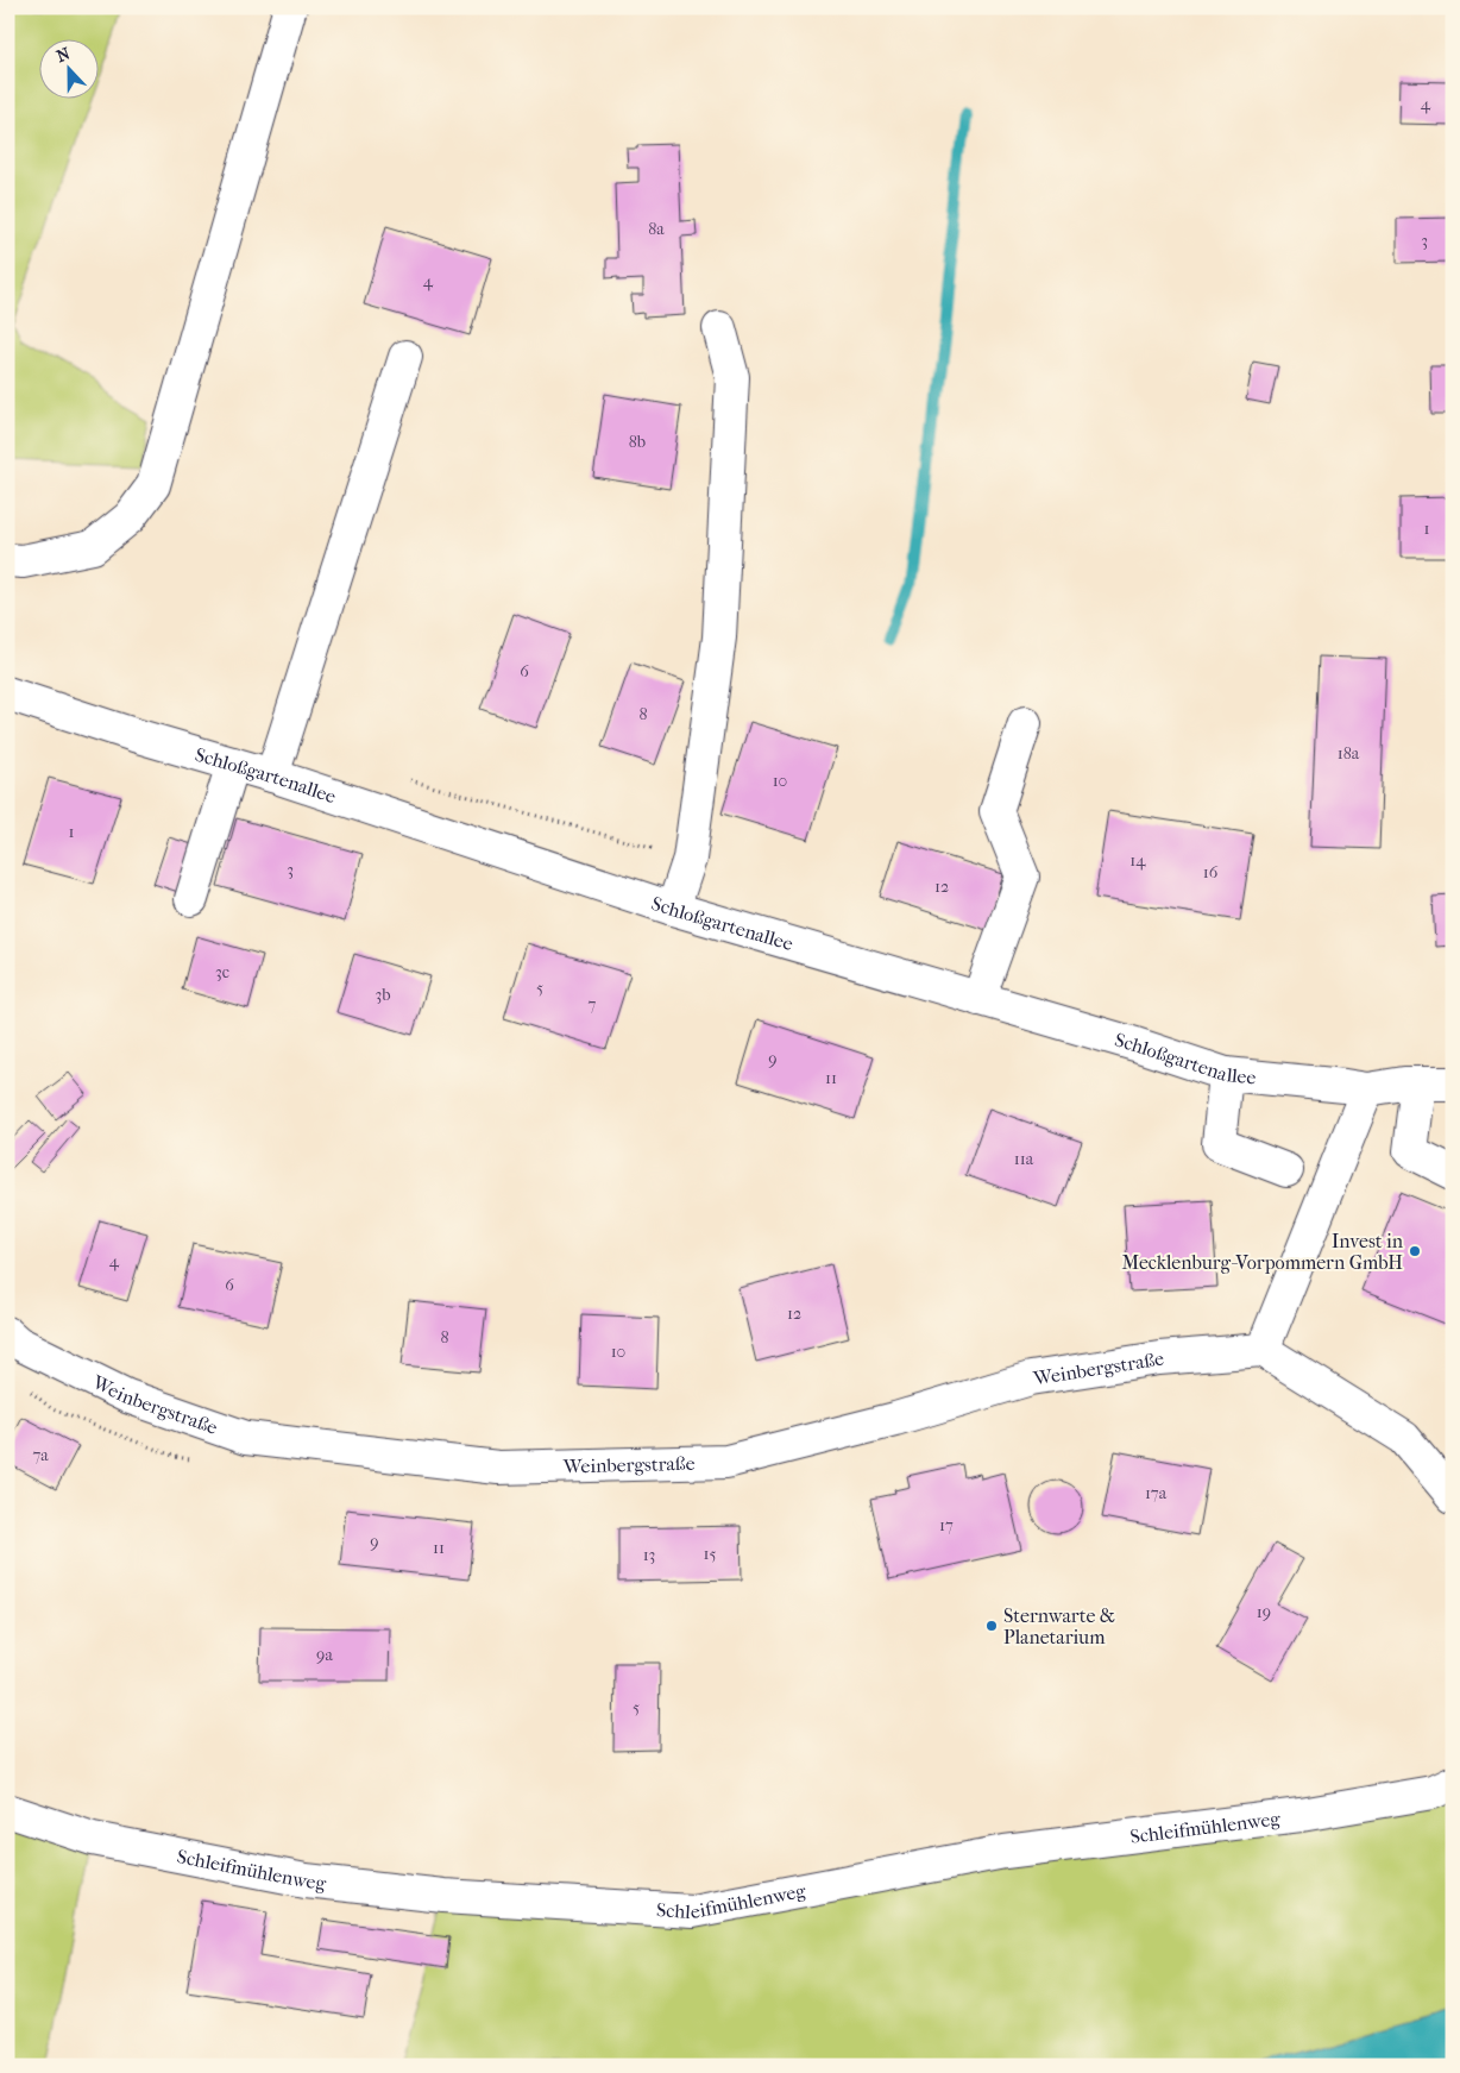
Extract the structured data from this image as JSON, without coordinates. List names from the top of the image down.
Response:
{
  "streets": {
    "street": ["Schloßgartenallee", "Weinbergstraße", "Schleifmühlenweg"]
  },
  "places": ["Invest in Mecklenburg-Vorpommern GmbH", "Sternwarte & Planetarium"],
  "house_numbers": [
    "4",
    "8a",
    "3",
    "4",
    "8b",
    "1",
    "6",
    "8",
    "18a",
    "10",
    "1",
    "14",
    "3",
    "16",
    "12",
    "3c",
    "5",
    "3b",
    "7",
    "9",
    "11",
    "11a",
    "4",
    "6",
    "12",
    "8",
    "10",
    "7a",
    "17a",
    "17",
    "9",
    "11",
    "15",
    "13",
    "19",
    "9a",
    "5"
  ],
  "north": "top"
}
